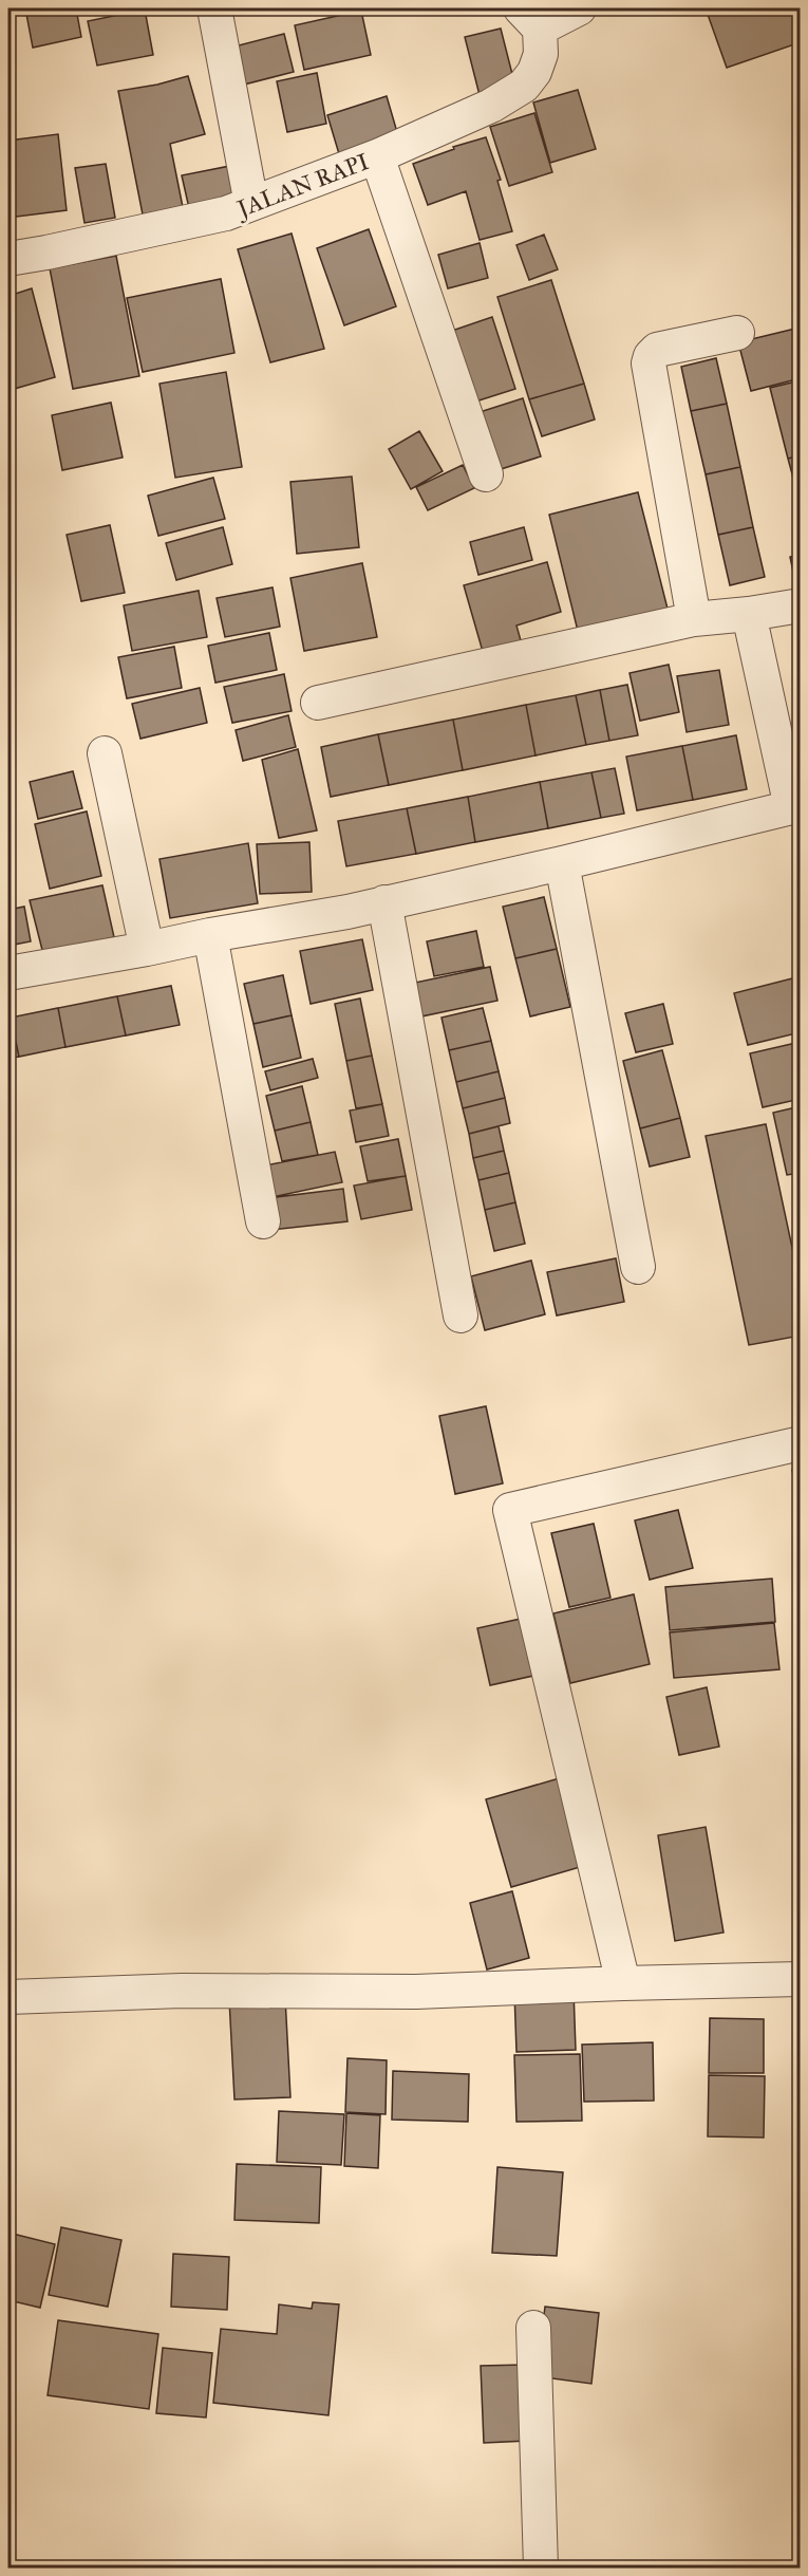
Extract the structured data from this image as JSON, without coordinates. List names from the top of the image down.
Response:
{
  "streets": {
    "street": ["JALAN RAPI"]
  }
}
